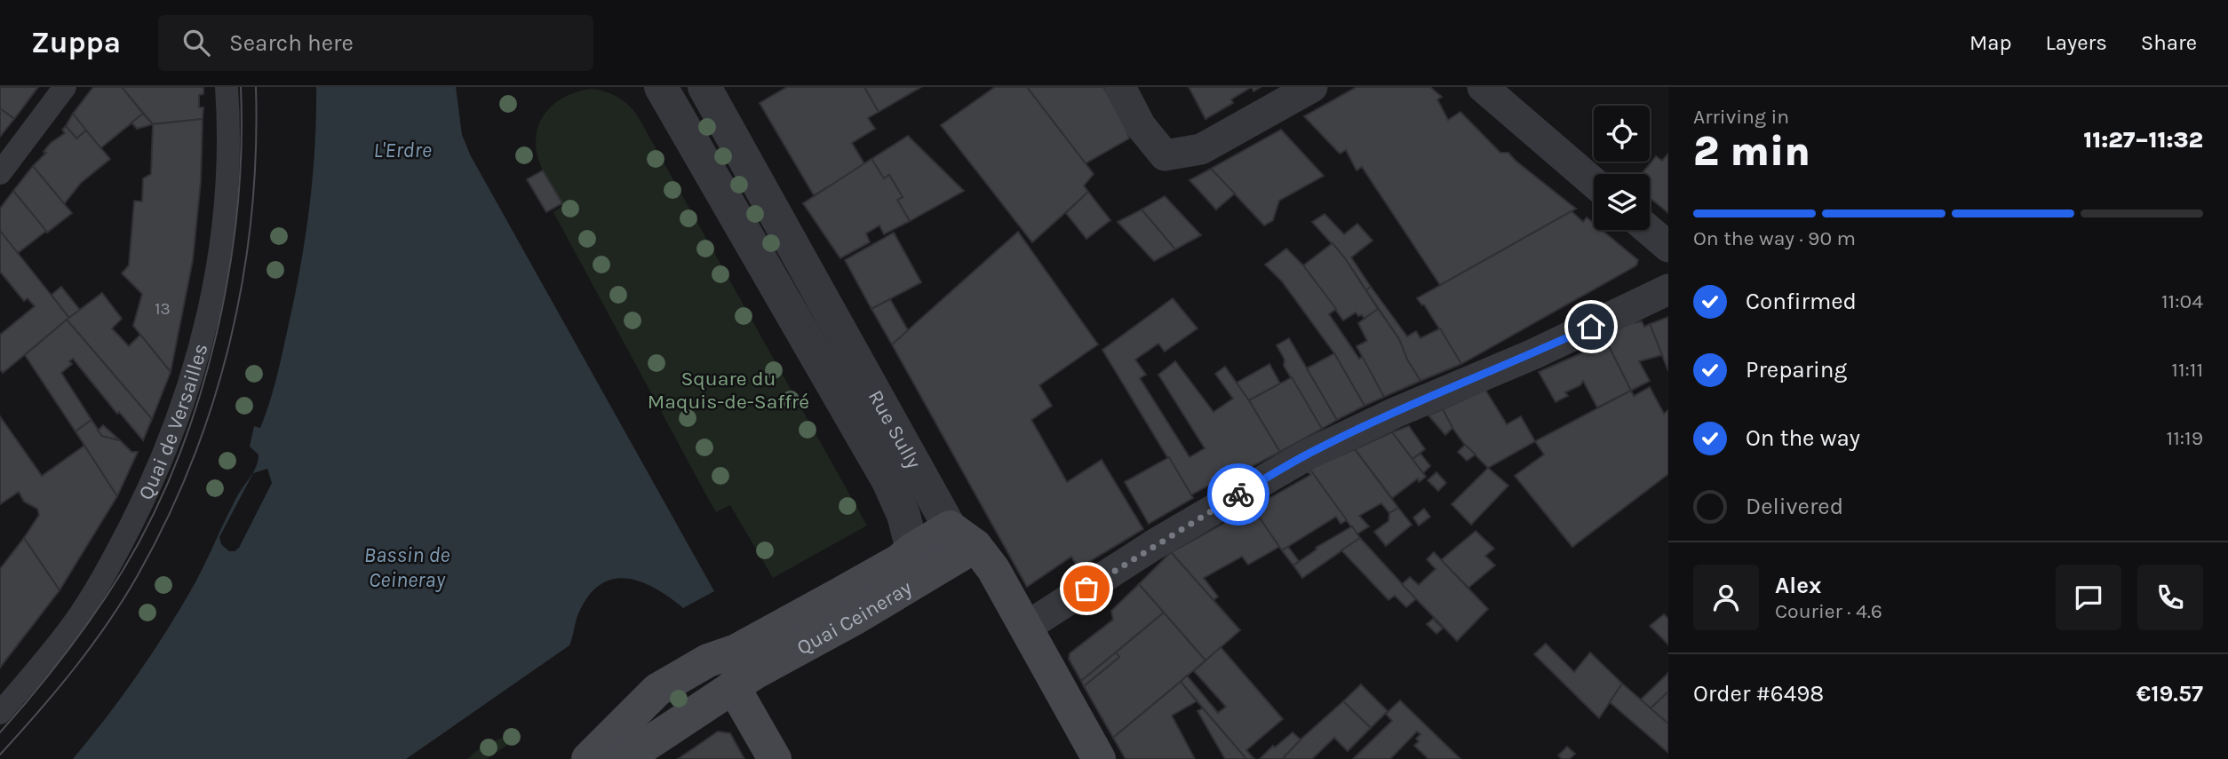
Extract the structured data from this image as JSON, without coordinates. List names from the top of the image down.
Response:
{
  "streets": {
    "main road": ["Rue Sully", "Quai Ceineray"],
    "street": ["Quai de Versailles"]
  },
  "crossings": [
    ["Rue Sully", "Quai Ceineray"]
  ],
  "water": ["L'Erdre", "Bassin de Ceineray"],
  "parks": ["Square du Maquis-de-Saffré"],
  "house_numbers": ["13"],
  "page": {
    "header": "Zuppa",
    "search": "Search here",
    "nav": ["Map", "Layers", "Share"],
    "heading": ["2 min", "Arriving in", "11:27–11:32"],
    "panel": [
      "Alex",
      "Courier · 4.6",
      "Order #6498",
      "€19.57"
    ],
    "bar": "On the way · 90 m",
    "list": [
      ["Confirmed", "11:04"],
      ["Preparing", "11:11"],
      ["On the way", "11:19"],
      "Delivered"
    ]
  }
}
